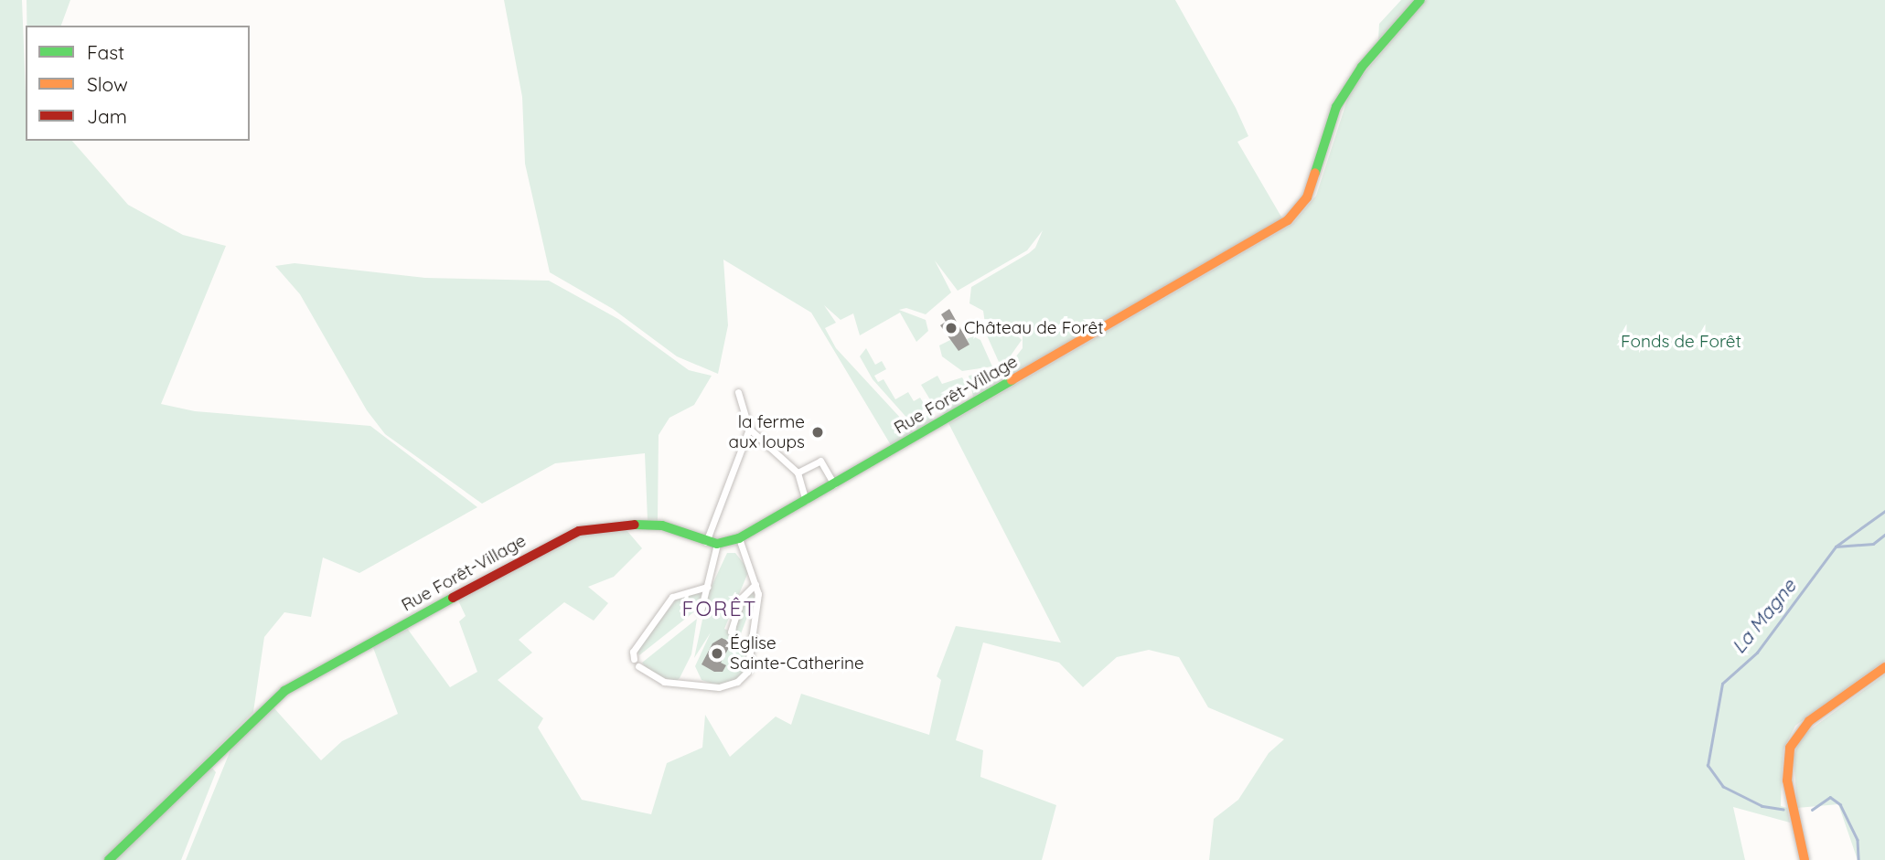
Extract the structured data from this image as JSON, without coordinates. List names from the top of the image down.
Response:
{
  "streets": {
    "street": ["Rue Forêt-Village"]
  },
  "districts": ["FORÊT"],
  "water": ["La Magne"],
  "parks": ["Fonds de Forêt"],
  "places": ["Château de Forêt", "la ferme aux loups", "Église Sainte-Catherine"],
  "legend": ["Fast", "Slow", "Jam"]
}
